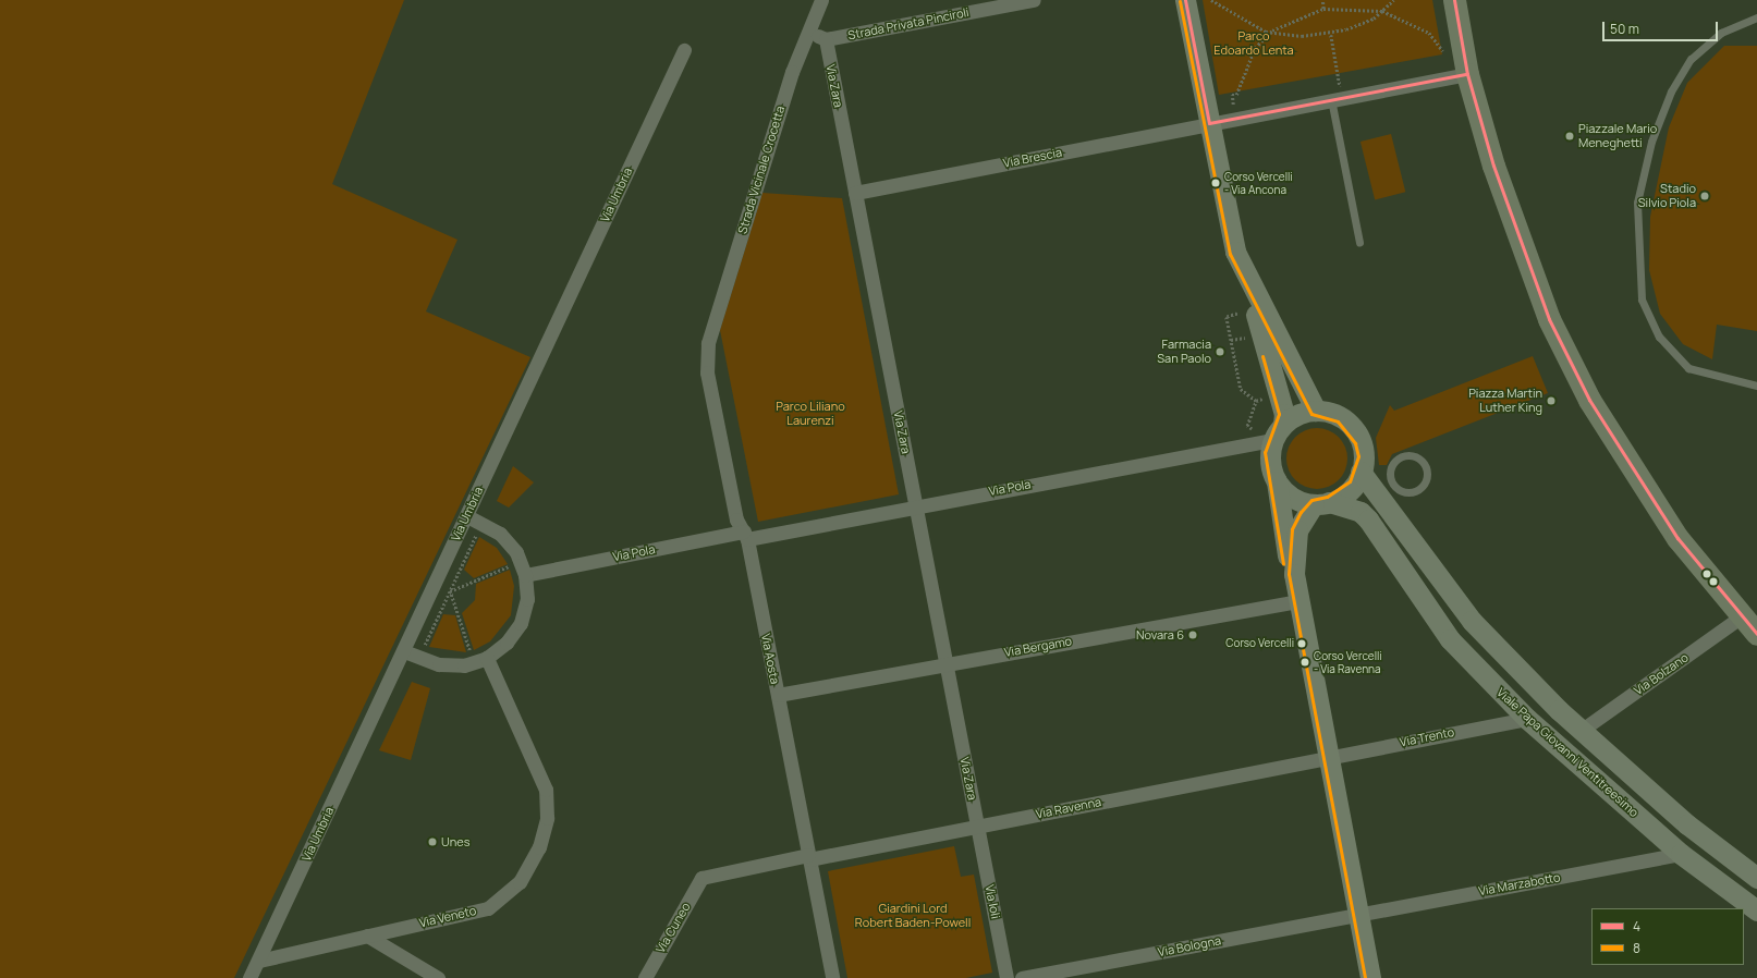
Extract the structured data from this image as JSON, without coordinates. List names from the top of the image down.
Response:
{
  "streets": {
    "main road": ["Viale Papa Giovanni Ventitreesimo"],
    "street": [
      "Strada Privata Pinciroli",
      "Via Zara",
      "Via Brescia",
      "Strada Vicinale Crocetta",
      "Via Umbria",
      "Via Pola",
      "Via Bergamo",
      "Via Aosta",
      "Via Bolzano",
      "Via Trento",
      "Via Ravenna",
      "Via Marzabotto",
      "Via Ioli",
      "Via Veneto",
      "Via Cuneo",
      "Via Bologna"
    ]
  },
  "crossings": [
    ["Strada Privata Pinciroli", "Via Zara"],
    ["Strada Privata Pinciroli", "Strada Vicinale Crocetta"],
    ["Via Zara", "Via Brescia"],
    ["Via Zara", "Via Pola"],
    ["Via Zara", "Via Bergamo"],
    ["Via Zara", "Via Ravenna"],
    ["Via Zara", "Via Ioli"],
    ["Strada Vicinale Crocetta", "Via Aosta"],
    ["Via Umbria", "Via Veneto"],
    ["Via Pola", "Via Aosta"],
    ["Via Pola", "Viale Papa Giovanni Ventitreesimo"],
    ["Via Bergamo", "Via Aosta"],
    ["Via Aosta", "Via Ravenna"],
    ["Via Bolzano", "Viale Papa Giovanni Ventitreesimo"],
    ["Via Trento", "Viale Papa Giovanni Ventitreesimo"],
    ["Via Trento", "Via Ravenna"],
    ["Viale Papa Giovanni Ventitreesimo", "Via Marzabotto"],
    ["Via Ravenna", "Via Ioli"],
    ["Via Ravenna", "Via Cuneo"],
    ["Via Marzabotto", "Via Bologna"]
  ],
  "parks": ["Parco Edoardo Lenta", "Parco Liliano Laurenzi", "Giardini Lord Robert Baden-Powell"],
  "places": [
    "Piazzale Mario Meneghetti",
    "Corso Vercelli - Via Ancona",
    "Stadio Silvio Piola",
    "Farmacia San Paolo",
    "Piazza Martin Luther King",
    "Novara 6",
    "Corso Vercelli",
    "Corso Vercelli - Via Ravenna",
    "Unes"
  ],
  "lines": ["transit line 4", "transit line 8"],
  "legend": ["4", "8"],
  "scale_bar": "50 m"
}
